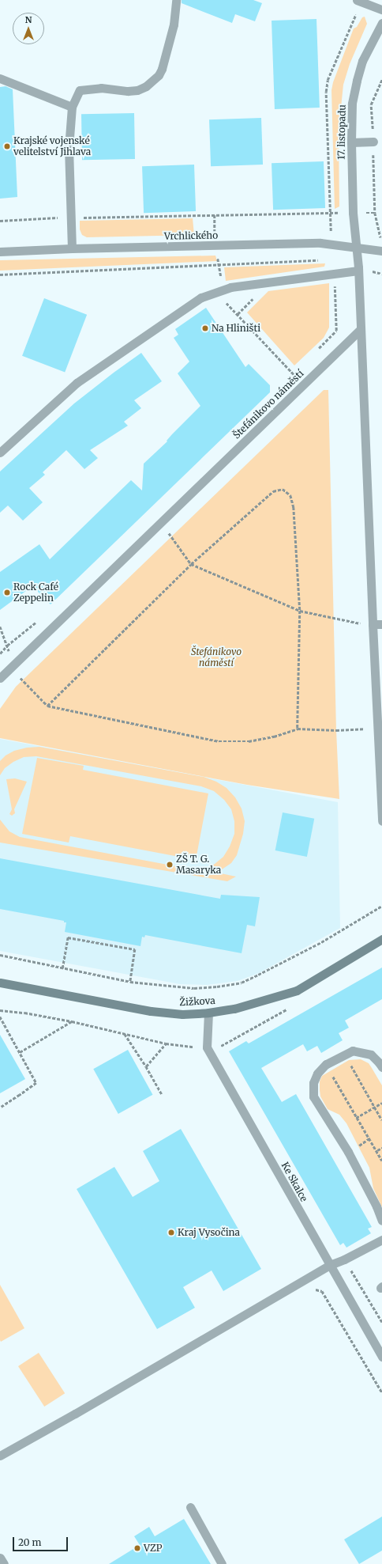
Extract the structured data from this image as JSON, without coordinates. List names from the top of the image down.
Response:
{
  "streets": {
    "main road": ["Žižkova"],
    "street": [
      "17. listopadu",
      "Vrchlického",
      "Štefánikovo náměstí",
      "Ke Skalce"
    ]
  },
  "crossings": [
    ["17. listopadu", "Vrchlického"]
  ],
  "parks": ["Štefánikovo náměstí"],
  "places": [
    "Krajské vojenské velitelství Jihlava",
    "Na Hliništi",
    "Rock Café Zeppelin",
    "ZŠ T. G. Masaryka",
    "Kraj Vysočina",
    "VZP"
  ],
  "scale_bar": "20 m",
  "north": "top"
}
